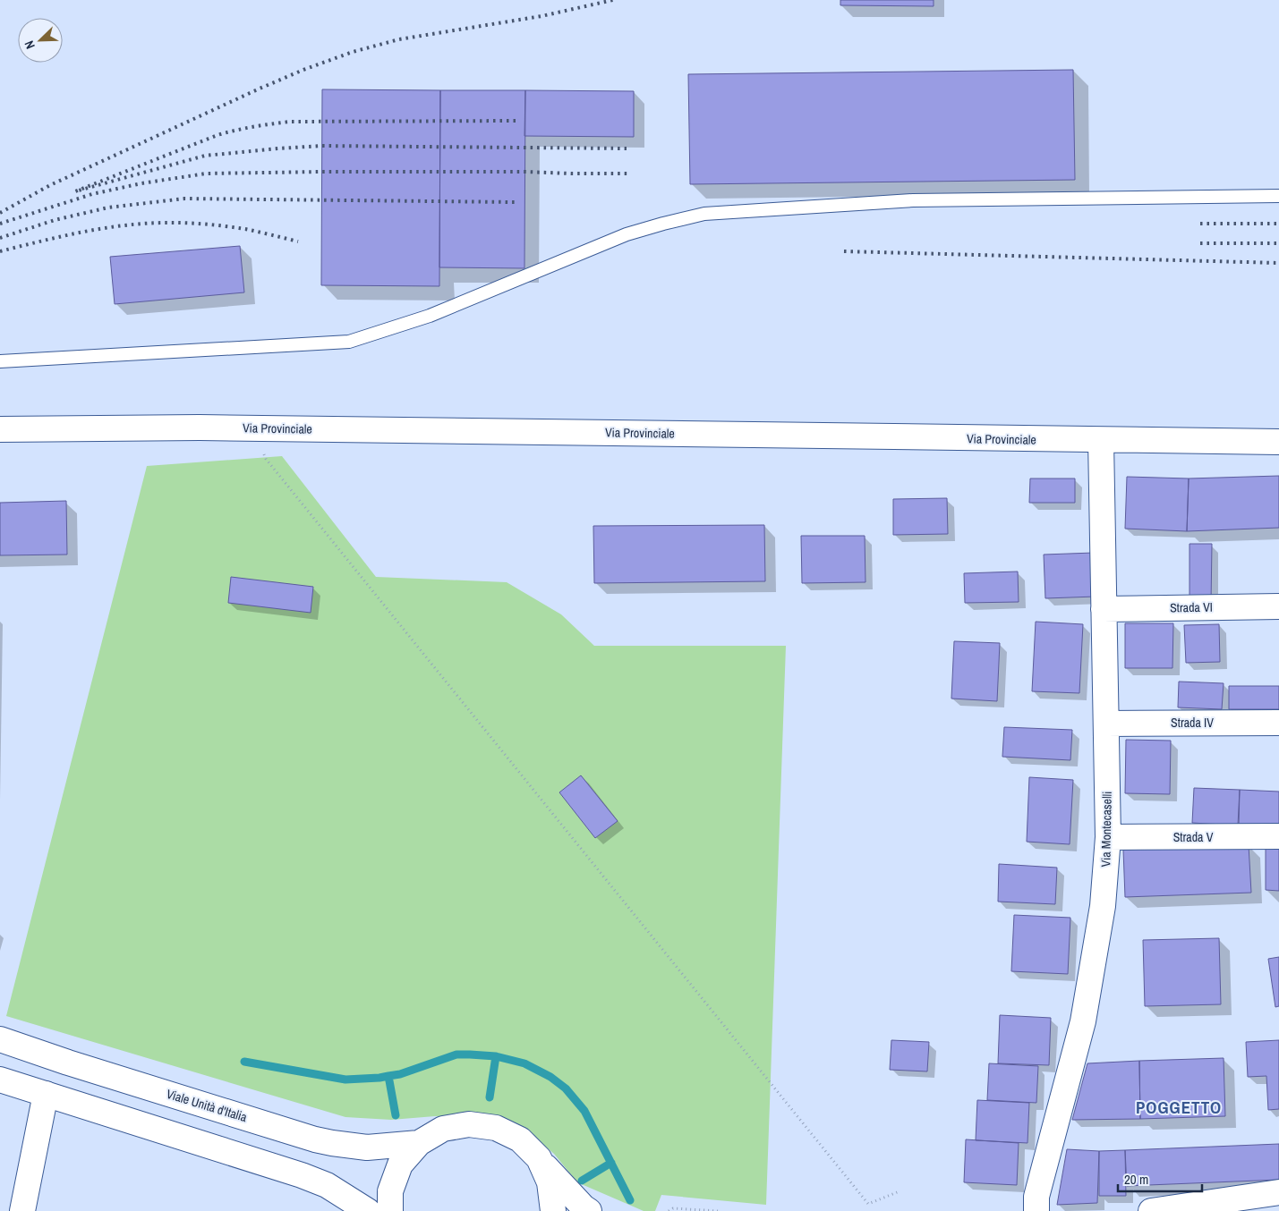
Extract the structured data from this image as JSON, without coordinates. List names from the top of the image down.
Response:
{
  "streets": {
    "street": [
      "Via Provinciale",
      "Strada VI",
      "Strada IV",
      "Via Montecaselli",
      "Strada V",
      "Viale Unità d'Italia"
    ]
  },
  "crossings": [
    ["Via Provinciale", "Via Montecaselli"],
    ["Strada VI", "Via Montecaselli"],
    ["Strada IV", "Via Montecaselli"],
    ["Via Montecaselli", "Strada V"]
  ],
  "districts": ["POGGETTO"],
  "scale_bar": "20 m",
  "north": "bottom left"
}
